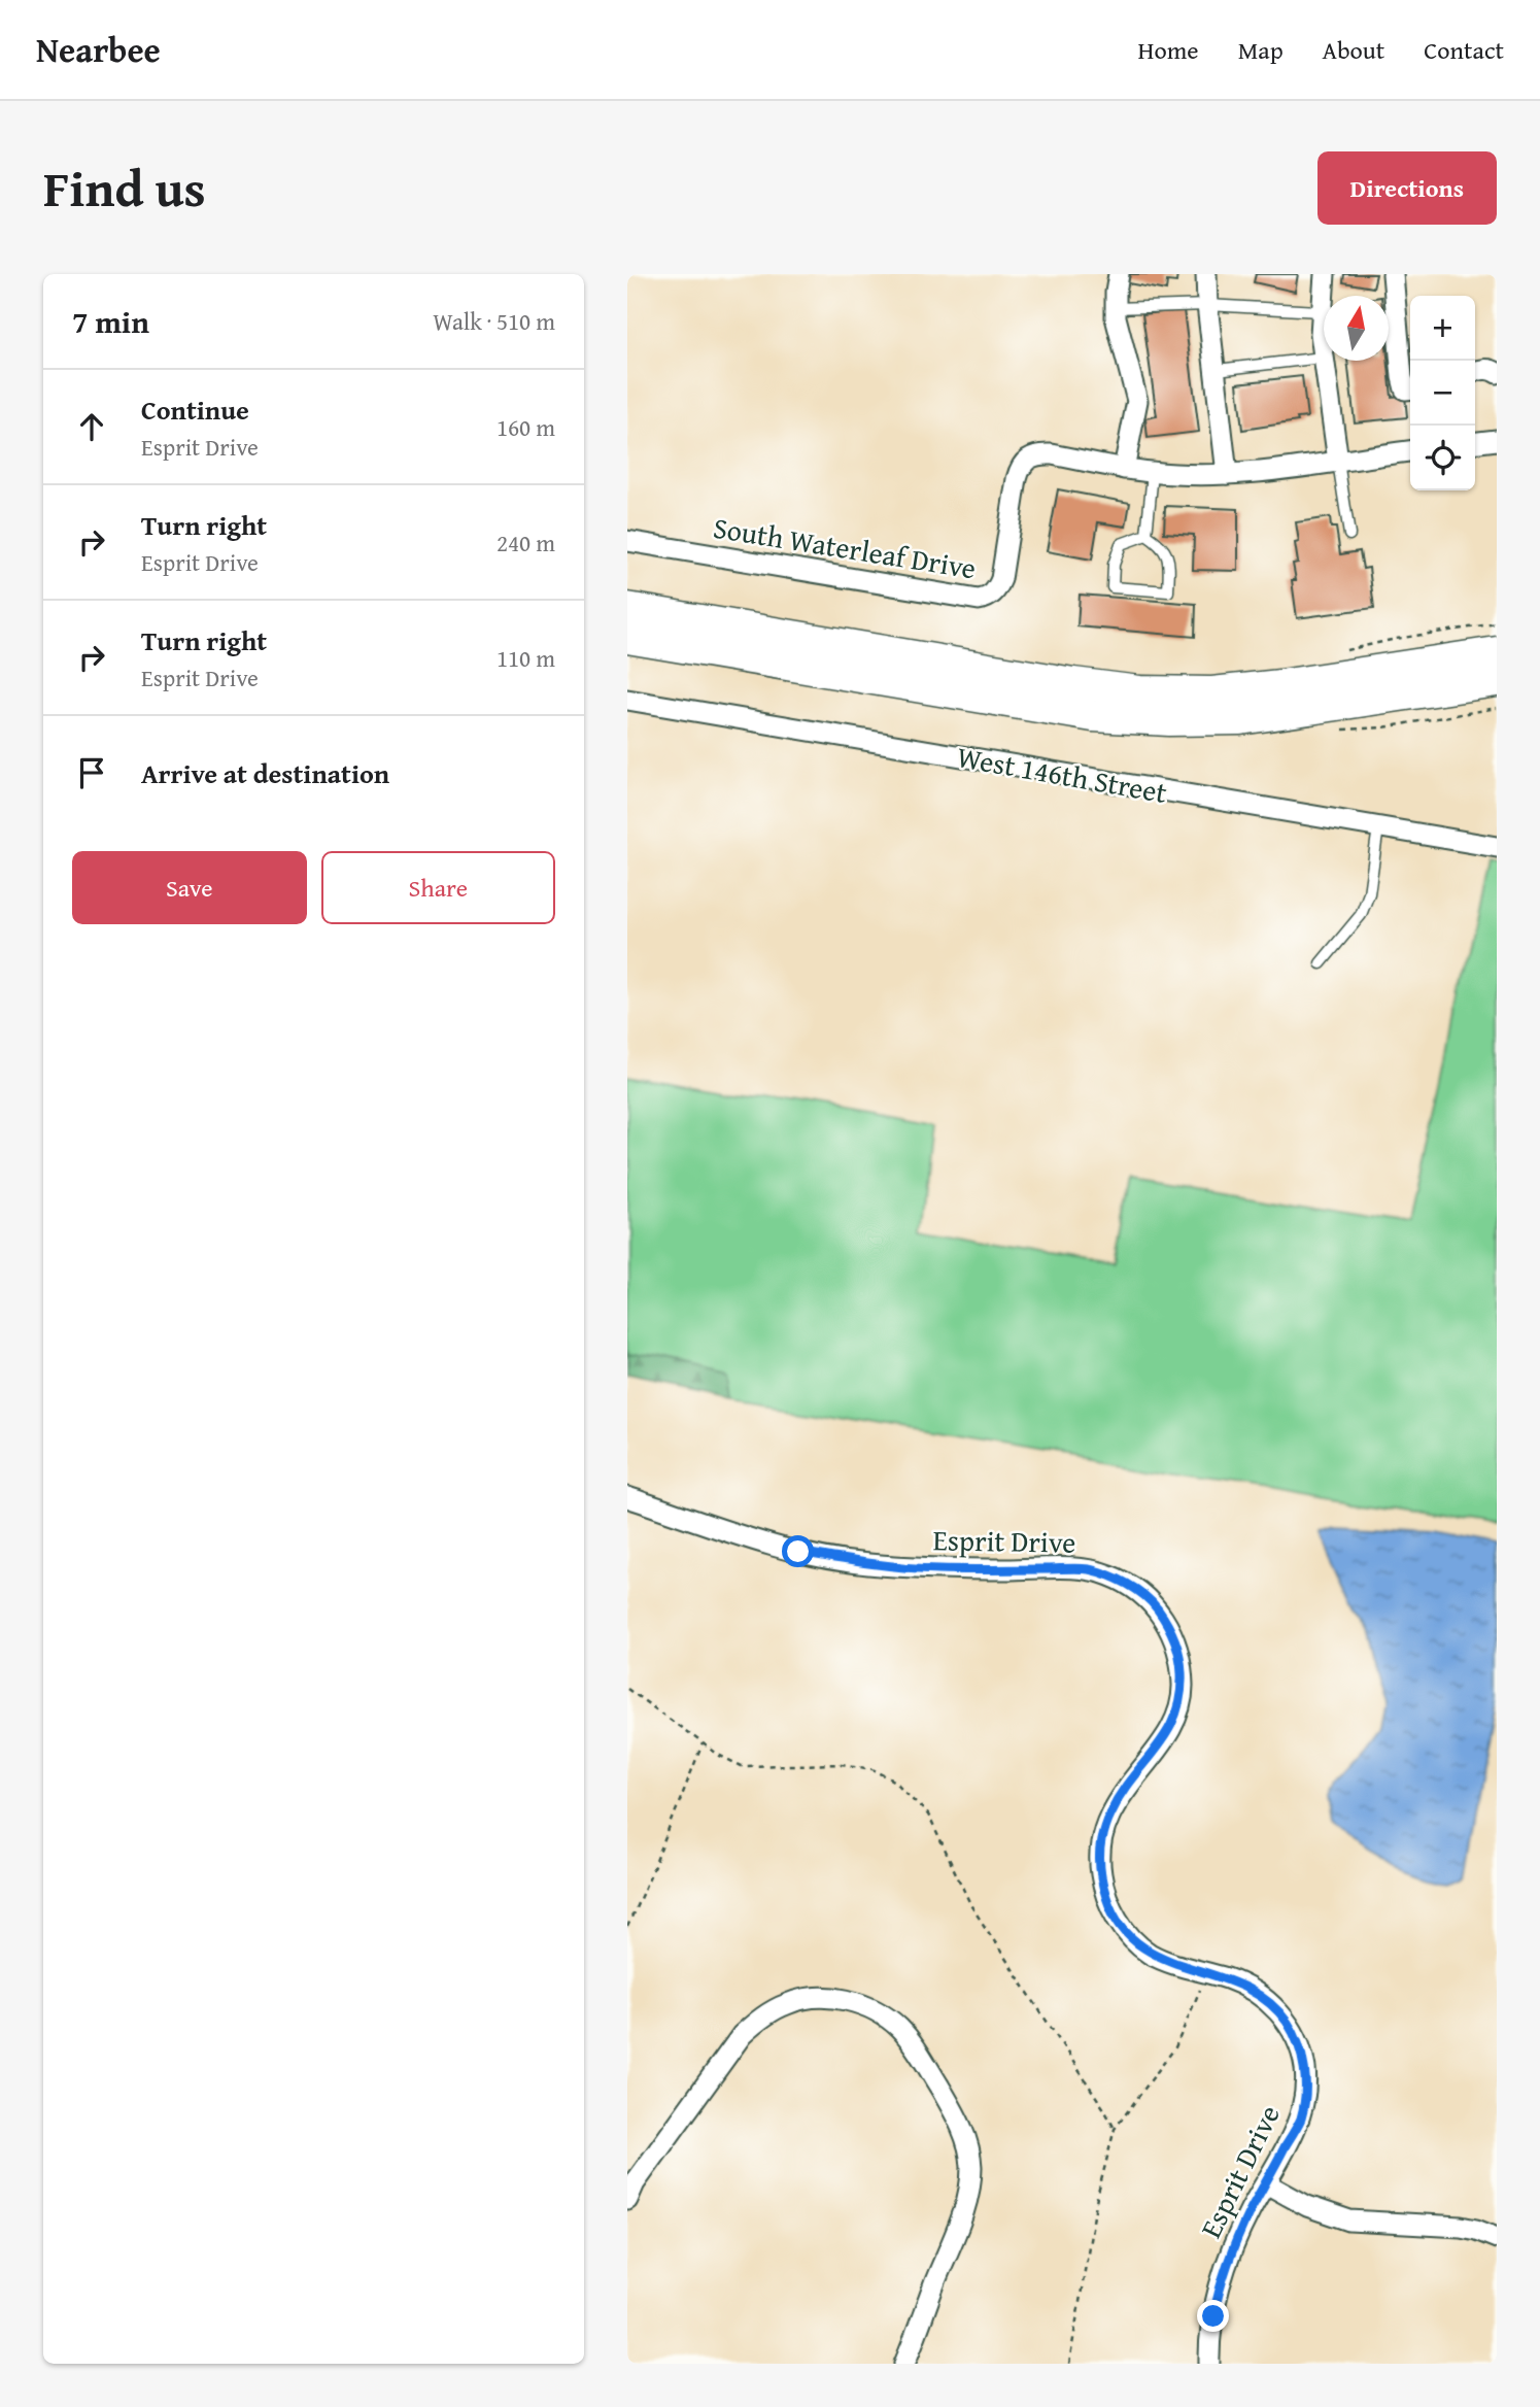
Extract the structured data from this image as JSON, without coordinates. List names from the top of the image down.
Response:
{
  "streets": {
    "street": ["South Waterleaf Drive", "West 146th Street", "Esprit Drive"]
  },
  "north": "top",
  "page": {
    "header": "Nearbee",
    "nav": [
      "Home",
      "Map",
      "About",
      "Contact"
    ],
    "title": "Find us",
    "buttons": [
      "Directions",
      ["Save", "Share"]
    ],
    "heading": ["7 min", "Walk · 510 m"],
    "map_buttons": ["+", "−"],
    "list": [
      ["Continue", "Esprit Drive", "160 m"],
      ["Turn right", "Esprit Drive", "240 m"],
      ["Turn right", "Esprit Drive", "110 m"],
      "Arrive at destination"
    ]
  }
}
